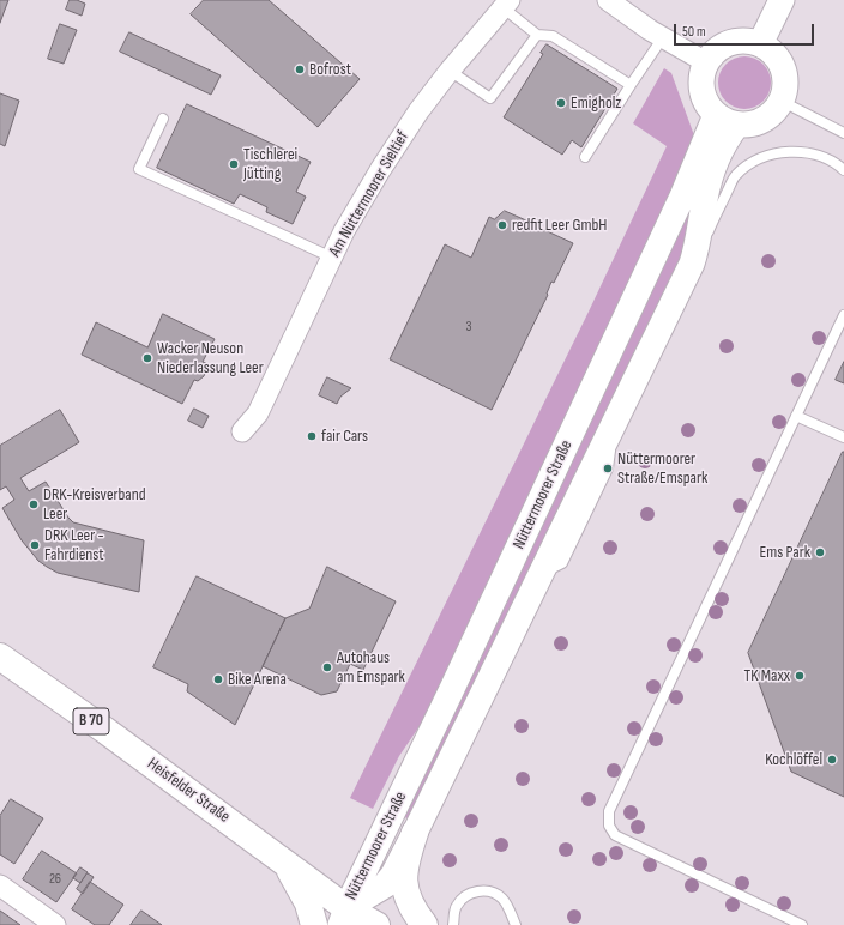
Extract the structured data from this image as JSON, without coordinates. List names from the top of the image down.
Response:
{
  "streets": {
    "main road": ["B 70", "Heisfelder Straße"],
    "street": ["Am Nüttermoorer Sieltief", "Nüttermoorer Straße"]
  },
  "crossings": [
    ["Nüttermoorer Straße", "Heisfelder Straße"],
    ["B 70", "Heisfelder Straße"]
  ],
  "places": [
    "Bofrost",
    "Emigholz",
    "Tischlerei Jütting",
    "redfit Leer GmbH",
    "Wacker Neuson Niederlassung Leer",
    "fair Cars",
    "Nüttermoorer Straße/Emspark",
    "DRK-Kreisverband Leer",
    "DRK Leer - Fahrdienst",
    "Ems Park",
    "Autohaus am Emspark",
    "TK Maxx",
    "Bike Arena",
    "Kochlöffel"
  ],
  "house_numbers": ["3", "26"],
  "scale_bar": "50 m"
}
